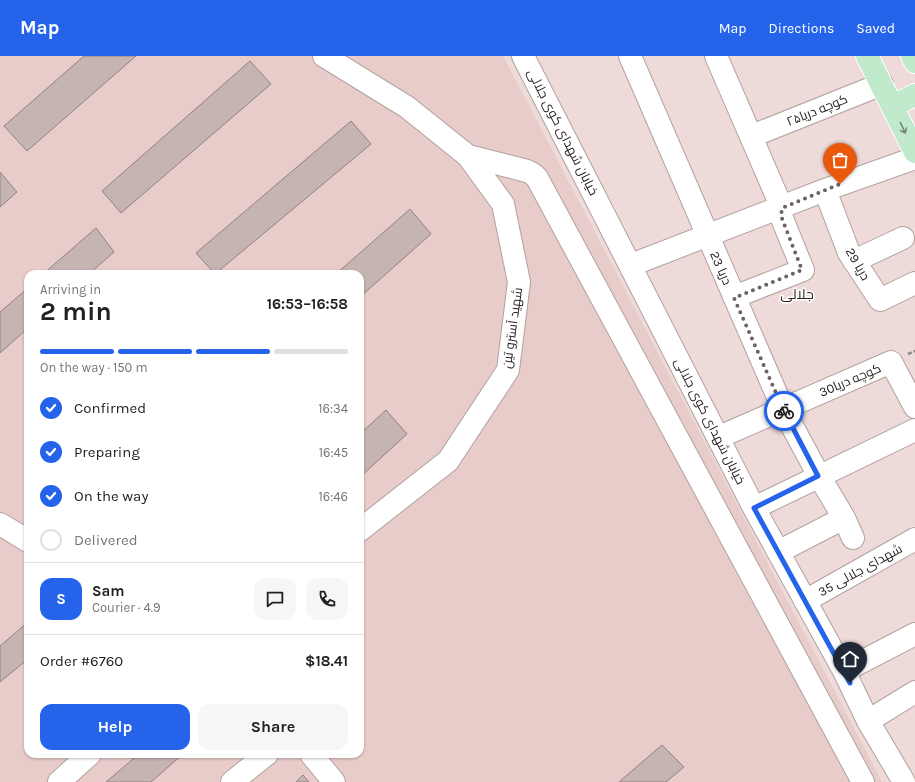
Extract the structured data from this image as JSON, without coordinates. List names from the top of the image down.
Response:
{
  "streets": {
    "street": [
      "کوچه دریا۲۵",
      "خیابان شهدای کوی جلالی",
      "دریا 29",
      "دریا 23",
      "شهید آسترو تین",
      "کوچه دریا30",
      "شهدای جلالی 35"
    ]
  },
  "crossings": [
    ["خیابان شهدای کوی جلالی", "کوچه دریا30"],
    ["خیابان شهدای کوی جلالی", "شهدای جلالی 35"],
    ["دریا 23", "کوچه دریا30"]
  ],
  "districts": ["جلالی"],
  "page": {
    "header": "Map",
    "nav": ["Map", "Directions", "Saved"],
    "heading": ["2 min", "Arriving in", "16:53–16:58"],
    "panel": [
      "Sam",
      "Courier · 4.9",
      "Order #6760",
      "$18.41"
    ],
    "bar": "On the way · 150 m",
    "list": [
      ["Confirmed", "16:34"],
      ["Preparing", "16:45"],
      ["On the way", "16:46"],
      "Delivered"
    ],
    "round": "S",
    "buttons": ["Help", "Share"]
  }
}
